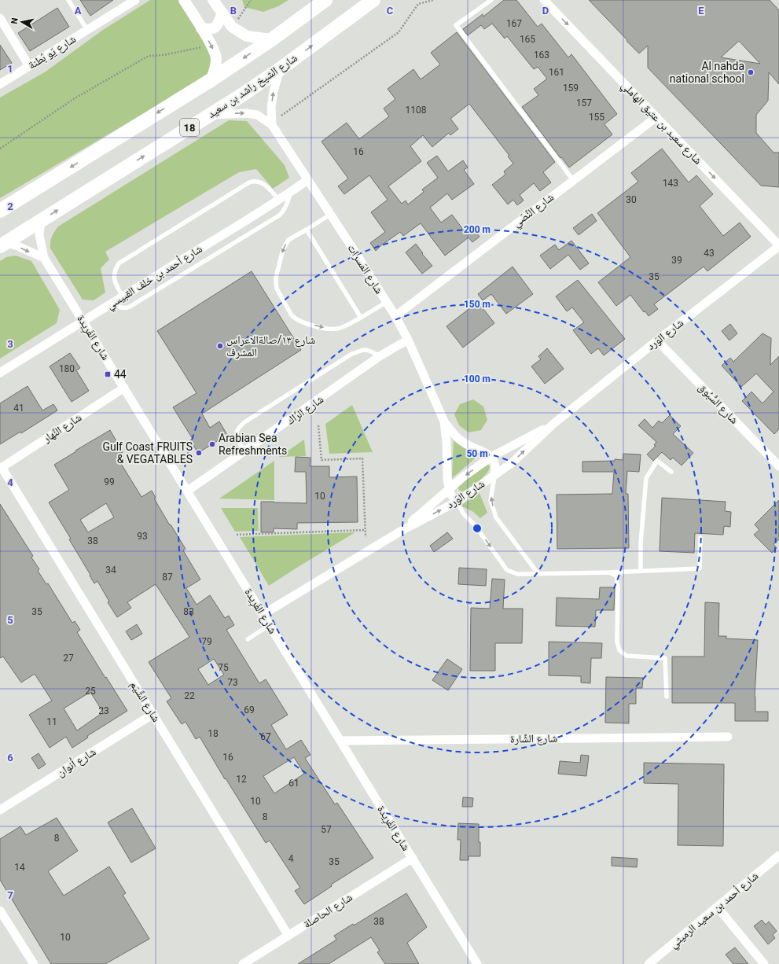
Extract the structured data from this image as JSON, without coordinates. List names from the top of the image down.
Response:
{
  "streets": {
    "main road": ["شارع الشيخ راشد بن سعيد", "18"],
    "street": [
      "شارع يَو بُطنة",
      "شارع سعيد بن عتيق الهاملي",
      "شارع النِّصَي",
      "شارع المَسرات",
      "شارع أحمد بن خلف القبيسي",
      "شارع الوَرد",
      "شارع الفَرِيدة",
      "شارع السُّبُوق",
      "شارع الرَّاك",
      "شارع النَّهار",
      "شارع الشِّيَم",
      "شارع الشَّارة",
      "شارع أَنوان",
      "شارع أحمد بن سعيد الرميثي",
      "شارع الحاصلة"
    ]
  },
  "crossings": [
    ["شارع الشيخ راشد بن سعيد", "شارع المَسرات"],
    ["شارع الشيخ راشد بن سعيد", "شارع الفَرِيدة"],
    ["شارع سعيد بن عتيق الهاملي", "شارع النِّصَي"],
    ["شارع سعيد بن عتيق الهاملي", "شارع الوَرد"],
    ["شارع النِّصَي", "شارع المَسرات"],
    ["شارع المَسرات", "شارع أحمد بن خلف القبيسي"],
    ["شارع المَسرات", "شارع الوَرد"],
    ["شارع المَسرات", "شارع الرَّاك"],
    ["شارع أحمد بن خلف القبيسي", "شارع الفَرِيدة"],
    ["شارع الوَرد", "شارع الفَرِيدة"],
    ["شارع الوَرد", "شارع السُّبُوق"],
    ["شارع الفَرِيدة", "شارع الرَّاك"],
    ["شارع الفَرِيدة", "شارع النَّهار"],
    ["شارع الفَرِيدة", "شارع الشَّارة"],
    ["شارع الفَرِيدة", "شارع الحاصلة"],
    ["شارع النَّهار", "شارع الشِّيَم"],
    ["شارع الشِّيَم", "شارع أَنوان"],
    ["شارع الشِّيَم", "شارع الحاصلة"]
  ],
  "one_way": ["شارع سعيد بن عتيق الهاملي"],
  "places": {
    "other": [
      "Al nahda national school",
      "شارع ١٣/صالةالاعراس المشرف",
      "Arabian Sea Refreshments",
      "Gulf Coast FRUITS & VEGATABLES"
    ],
    "transit": ["44"]
  },
  "house_numbers": [
    "167",
    "165",
    "163",
    "161",
    "159",
    "157",
    "1108",
    "155",
    "16",
    "143",
    "30",
    "43",
    "39",
    "35",
    "180",
    "41",
    "99",
    "10",
    "93",
    "38",
    "34",
    "87",
    "35",
    "83",
    "79",
    "27",
    "75",
    "73",
    "25",
    "22",
    "69",
    "23",
    "11",
    "18",
    "67",
    "16",
    "12",
    "61",
    "10",
    "8",
    "57",
    "8",
    "4",
    "35",
    "14",
    "38",
    "10"
  ],
  "north": "left",
  "grid": {
    "columns": [
      "A",
      "B",
      "C",
      "D",
      "E"
    ],
    "rows": [
      "1",
      "2",
      "3",
      "4",
      "5",
      "6",
      "7"
    ]
  },
  "rings": [
    "200 m",
    "150 m",
    "100 m",
    "50 m"
  ]
}
